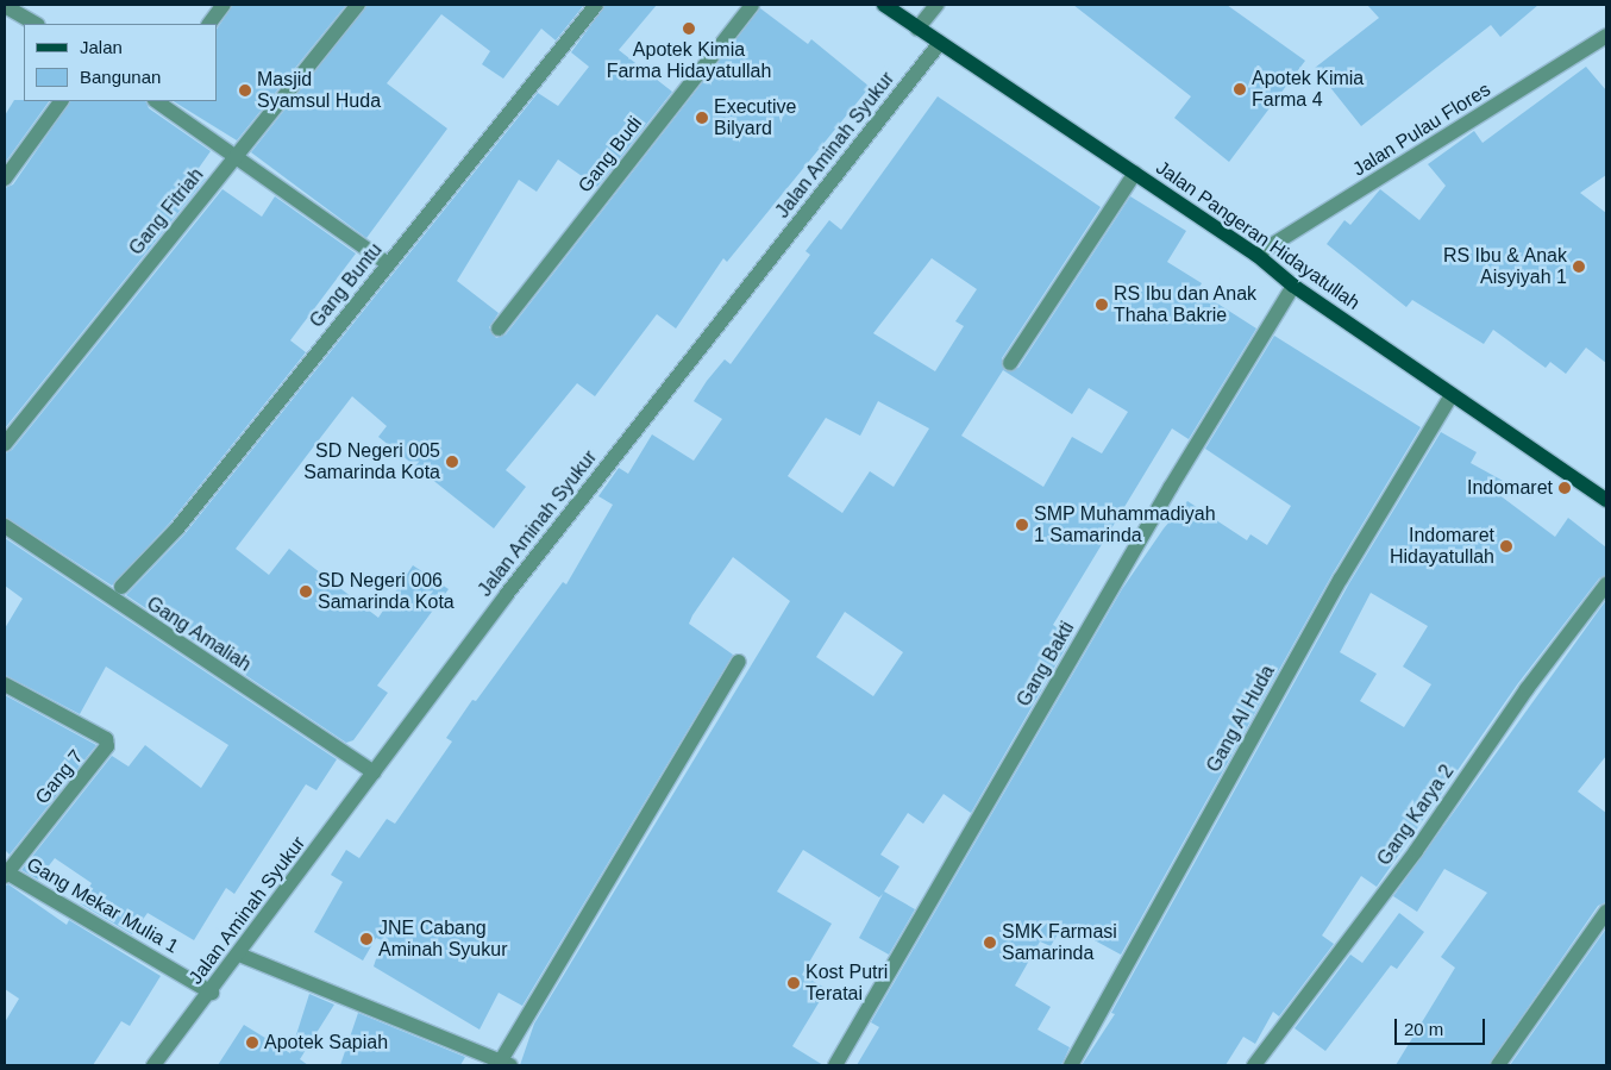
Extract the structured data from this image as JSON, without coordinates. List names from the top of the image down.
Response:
{
  "streets": {
    "main road": ["Jalan Pangeran Hidayatullah"],
    "street": [
      "Jalan Pulau Flores",
      "Jalan Aminah Syukur",
      "Gang Budi",
      "Gang Fitriah",
      "Gang Buntu",
      "Gang Amaliah",
      "Gang Bakti",
      "Gang Al Huda",
      "Gang 7",
      "Gang Karya 2",
      "Gang Mekar Mulia 1"
    ]
  },
  "crossings": [
    ["Jalan Pulau Flores", "Jalan Pangeran Hidayatullah"],
    ["Jalan Aminah Syukur", "Jalan Pangeran Hidayatullah"],
    ["Jalan Aminah Syukur", "Gang Amaliah"],
    ["Jalan Aminah Syukur", "Gang Mekar Mulia 1"],
    ["Jalan Pangeran Hidayatullah", "Gang Bakti"],
    ["Jalan Pangeran Hidayatullah", "Gang Al Huda"],
    ["Gang 7", "Gang Mekar Mulia 1"]
  ],
  "places": [
    "Apotek Kimia Farma Hidayatullah",
    "Apotek Kimia Farma 4",
    "Masjid Syamsul Huda",
    "Executive Bilyard",
    "RS Ibu & Anak Aisyiyah 1",
    "RS Ibu dan Anak Thaha Bakrie",
    "SD Negeri 005 Samarinda Kota",
    "Indomaret",
    "SMP Muhammadiyah 1 Samarinda",
    "Indomaret Hidayatullah",
    "SD Negeri 006 Samarinda Kota",
    "JNE Cabang Aminah Syukur",
    "SMK Farmasi Samarinda",
    "Kost Putri Teratai",
    "Apotek Sapiah"
  ],
  "legend": ["Jalan", "Bangunan"],
  "scale_bar": "20 m"
}
